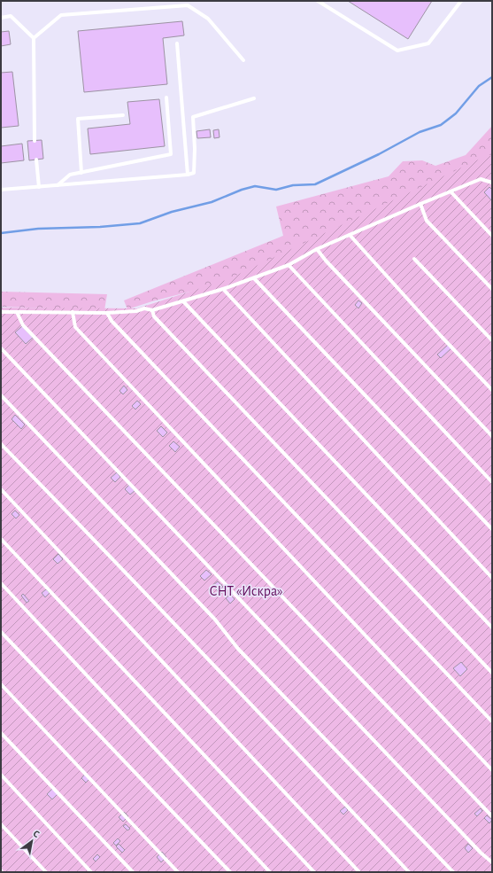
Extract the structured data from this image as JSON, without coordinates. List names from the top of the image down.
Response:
{
  "parks": ["СНТ «Искра»"],
  "north": "top right"
}
